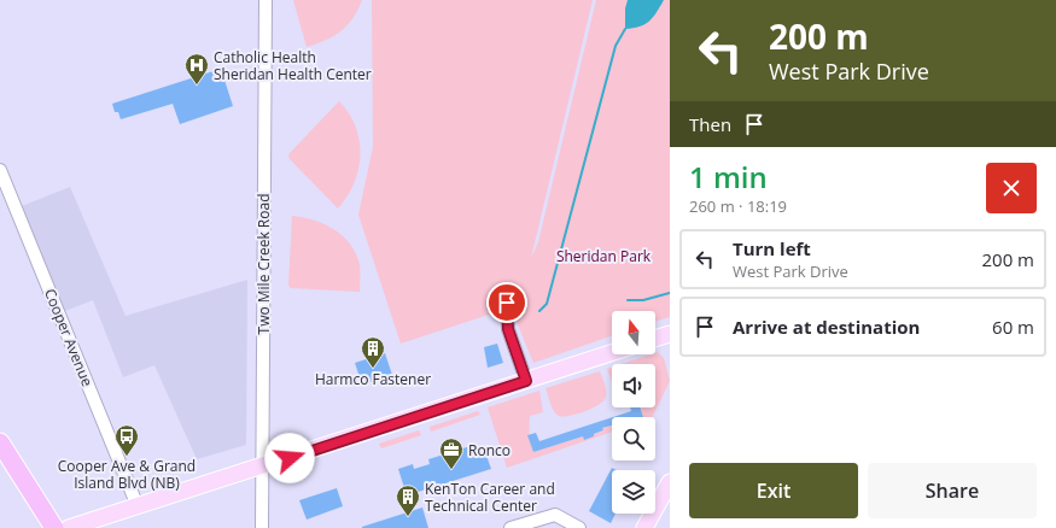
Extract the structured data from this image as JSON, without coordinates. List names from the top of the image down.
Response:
{
  "streets": {
    "street": ["Two Mile Creek Road", "Cooper Avenue"]
  },
  "parks": ["Sheridan Park"],
  "places": {
    "hospital": ["Catholic Health Sheridan Health Center"],
    "building": ["Harmco Fastener", "KenTon Career and Technical Center"],
    "bus stop": ["Cooper Ave & Grand Island Blvd (NB)"],
    "office": ["Ronco"]
  },
  "north": "top",
  "page": {
    "turn": ["200 m", "West Park Drive"],
    "then": "Then",
    "heading": ["1 min", "260 m · 18:19"],
    "list": [
      {
        "name": "Turn left",
        "note": "West Park Drive",
        "value": "200 m"
      },
      {
        "name": "Arrive at destination",
        "value": "60 m"
      }
    ],
    "buttons": ["Exit", "Share"]
  }
}
